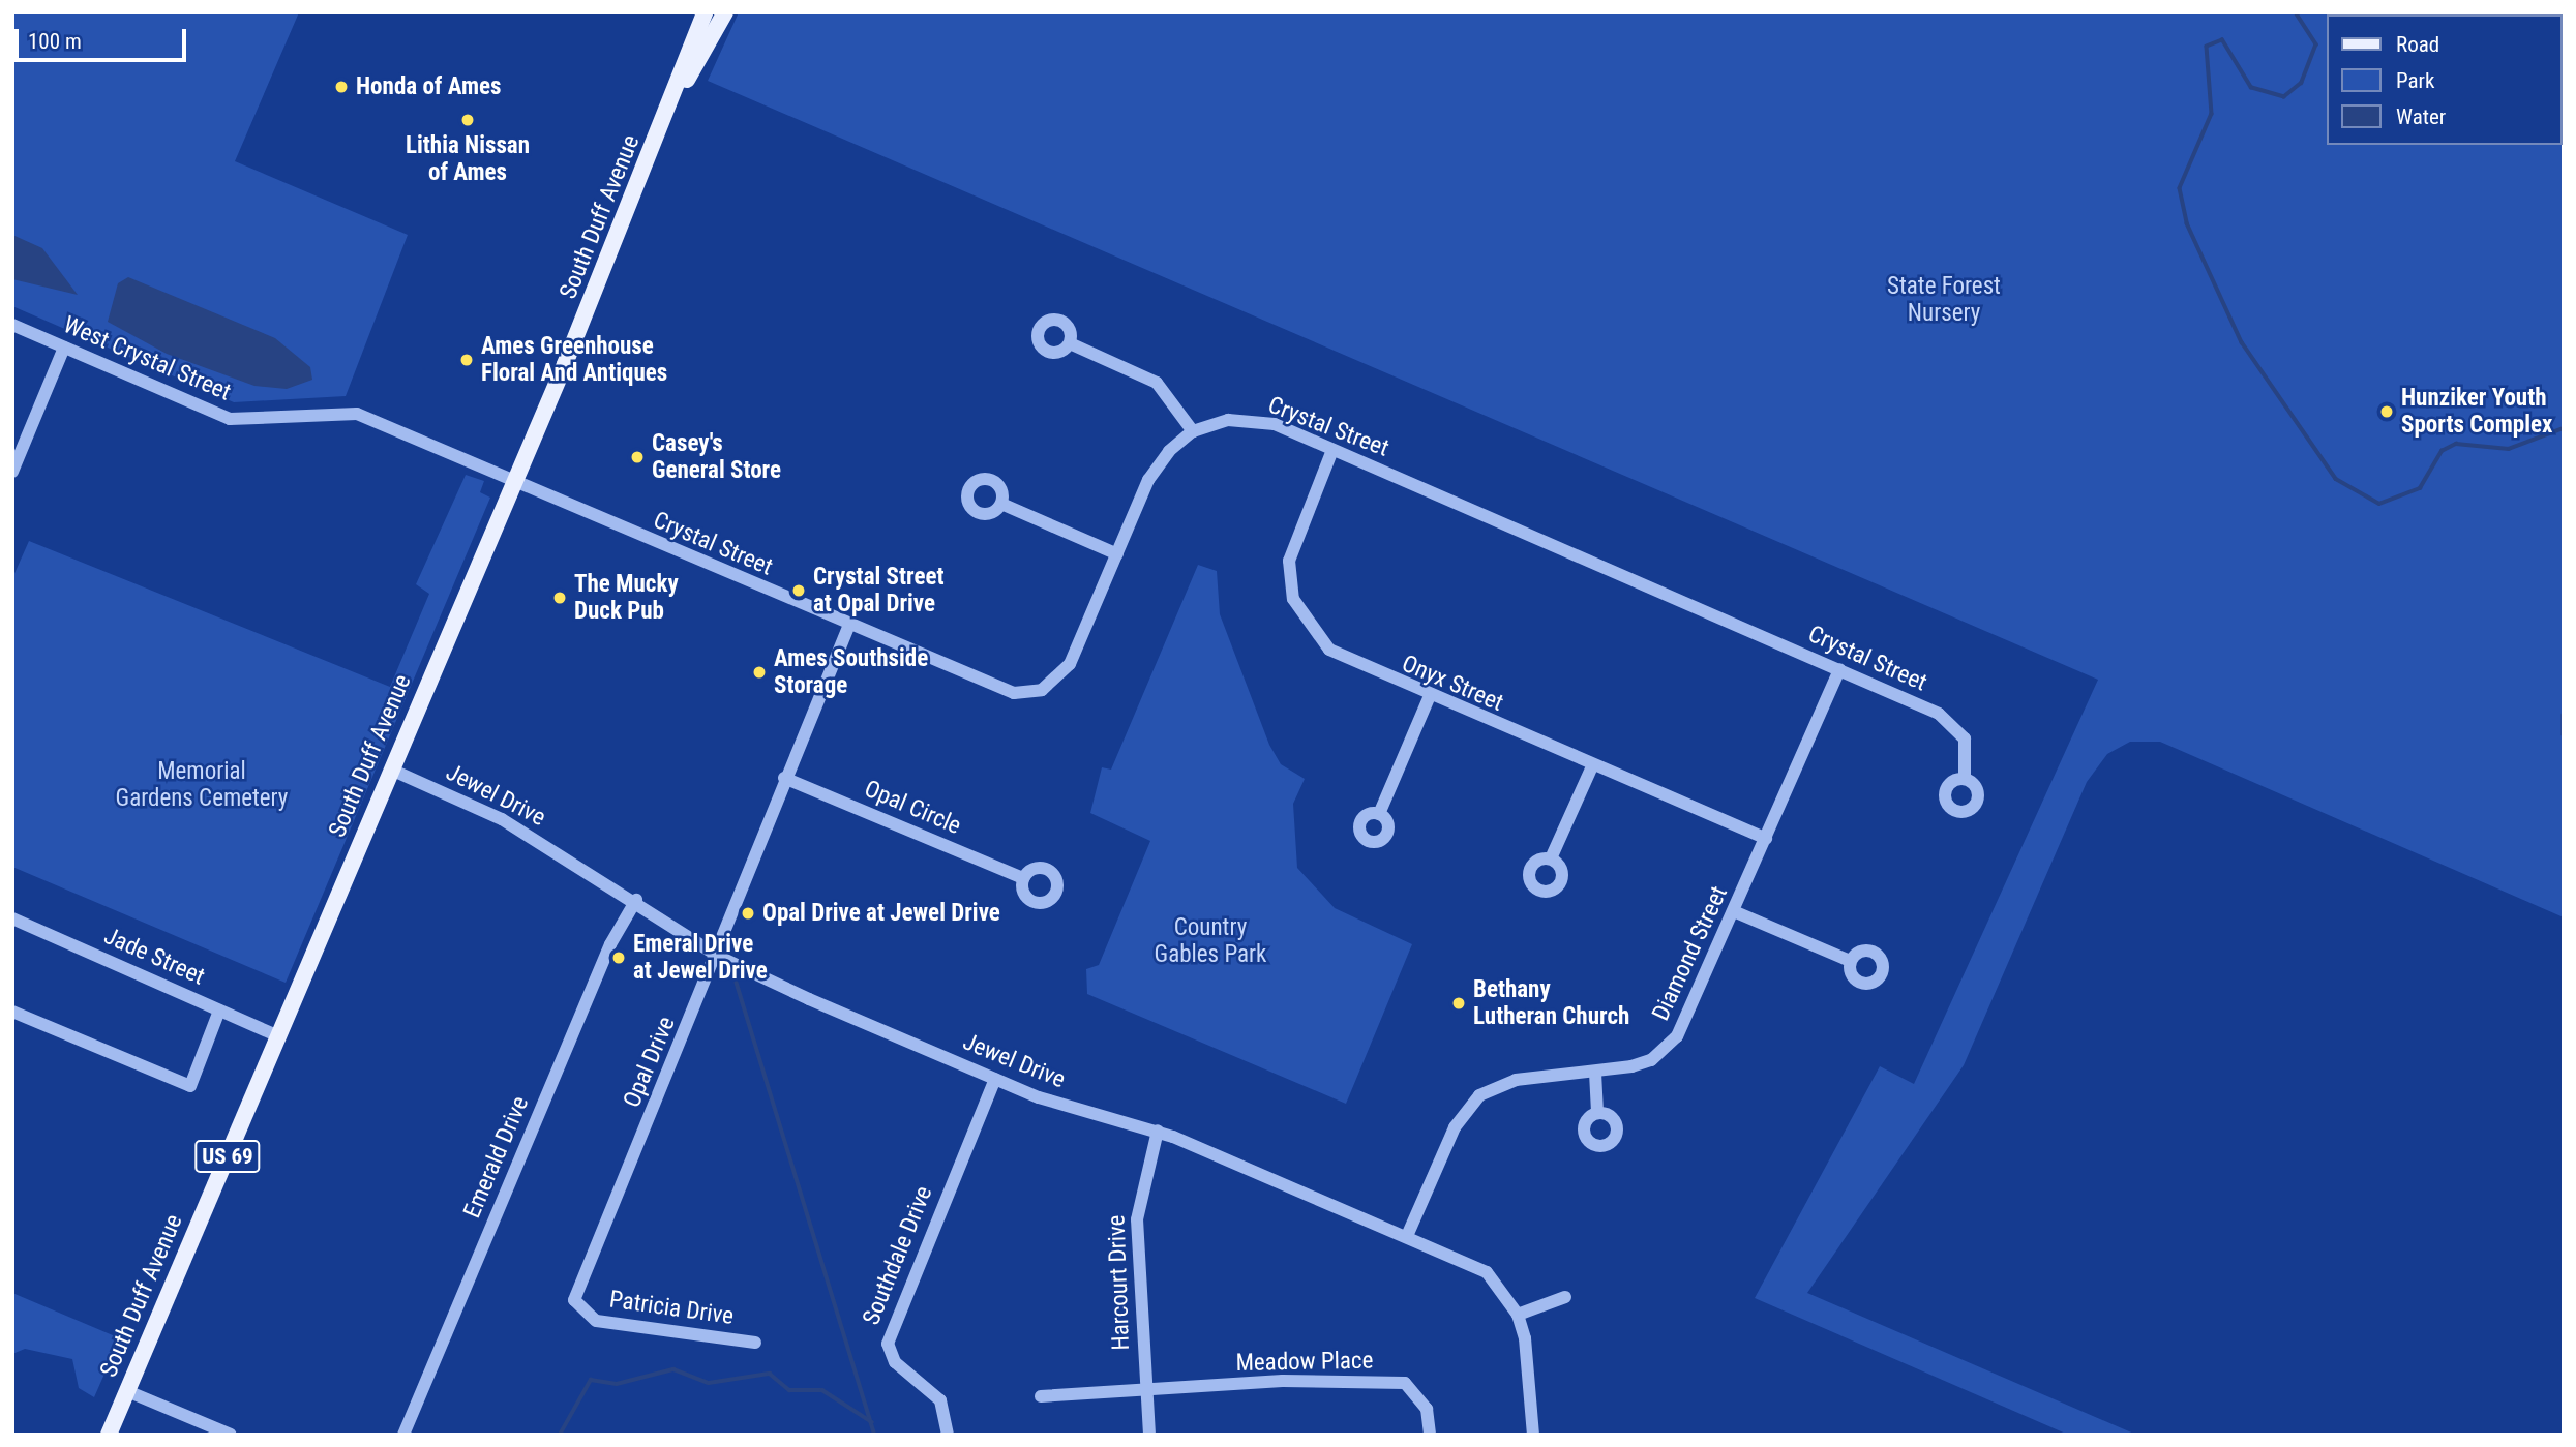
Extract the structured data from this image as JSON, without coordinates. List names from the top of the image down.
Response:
{
  "streets": {
    "main road": ["South Duff Avenue", "US 69"],
    "street": [
      "West Crystal Street",
      "Crystal Street",
      "Onyx Street",
      "Jewel Drive",
      "Opal Circle",
      "Diamond Street",
      "Jade Street",
      "Opal Drive",
      "Emerald Drive",
      "Southdale Drive",
      "Harcourt Drive",
      "Patricia Drive",
      "Meadow Place"
    ]
  },
  "crossings": [
    ["South Duff Avenue", "West Crystal Street"],
    ["South Duff Avenue", "Crystal Street"],
    ["South Duff Avenue", "Jewel Drive"],
    ["South Duff Avenue", "Jade Street"],
    ["West Crystal Street", "Crystal Street"],
    ["Crystal Street", "Onyx Street"],
    ["Crystal Street", "Diamond Street"],
    ["Crystal Street", "Opal Drive"],
    ["Onyx Street", "Diamond Street"],
    ["Jewel Drive", "Diamond Street"],
    ["Jewel Drive", "Opal Drive"],
    ["Jewel Drive", "Emerald Drive"],
    ["Jewel Drive", "Southdale Drive"],
    ["Jewel Drive", "Harcourt Drive"],
    ["Opal Circle", "Opal Drive"],
    ["Opal Drive", "Patricia Drive"],
    ["Harcourt Drive", "Meadow Place"]
  ],
  "parks": ["State Forest Nursery", "Memorial Gardens Cemetery", "Country Gables Park"],
  "places": [
    "Honda of Ames",
    "Lithia Nissan of Ames",
    "Ames Greenhouse Floral And Antiques",
    "Hunziker Youth Sports Complex",
    "Casey's General Store",
    "Crystal Street at Opal Drive",
    "The Mucky Duck Pub",
    "Ames Southside Storage",
    "Opal Drive at Jewel Drive",
    "Emeral Drive at Jewel Drive",
    "Bethany Lutheran Church"
  ],
  "legend": ["Road", "Park", "Water"],
  "scale_bar": "100 m"
}
